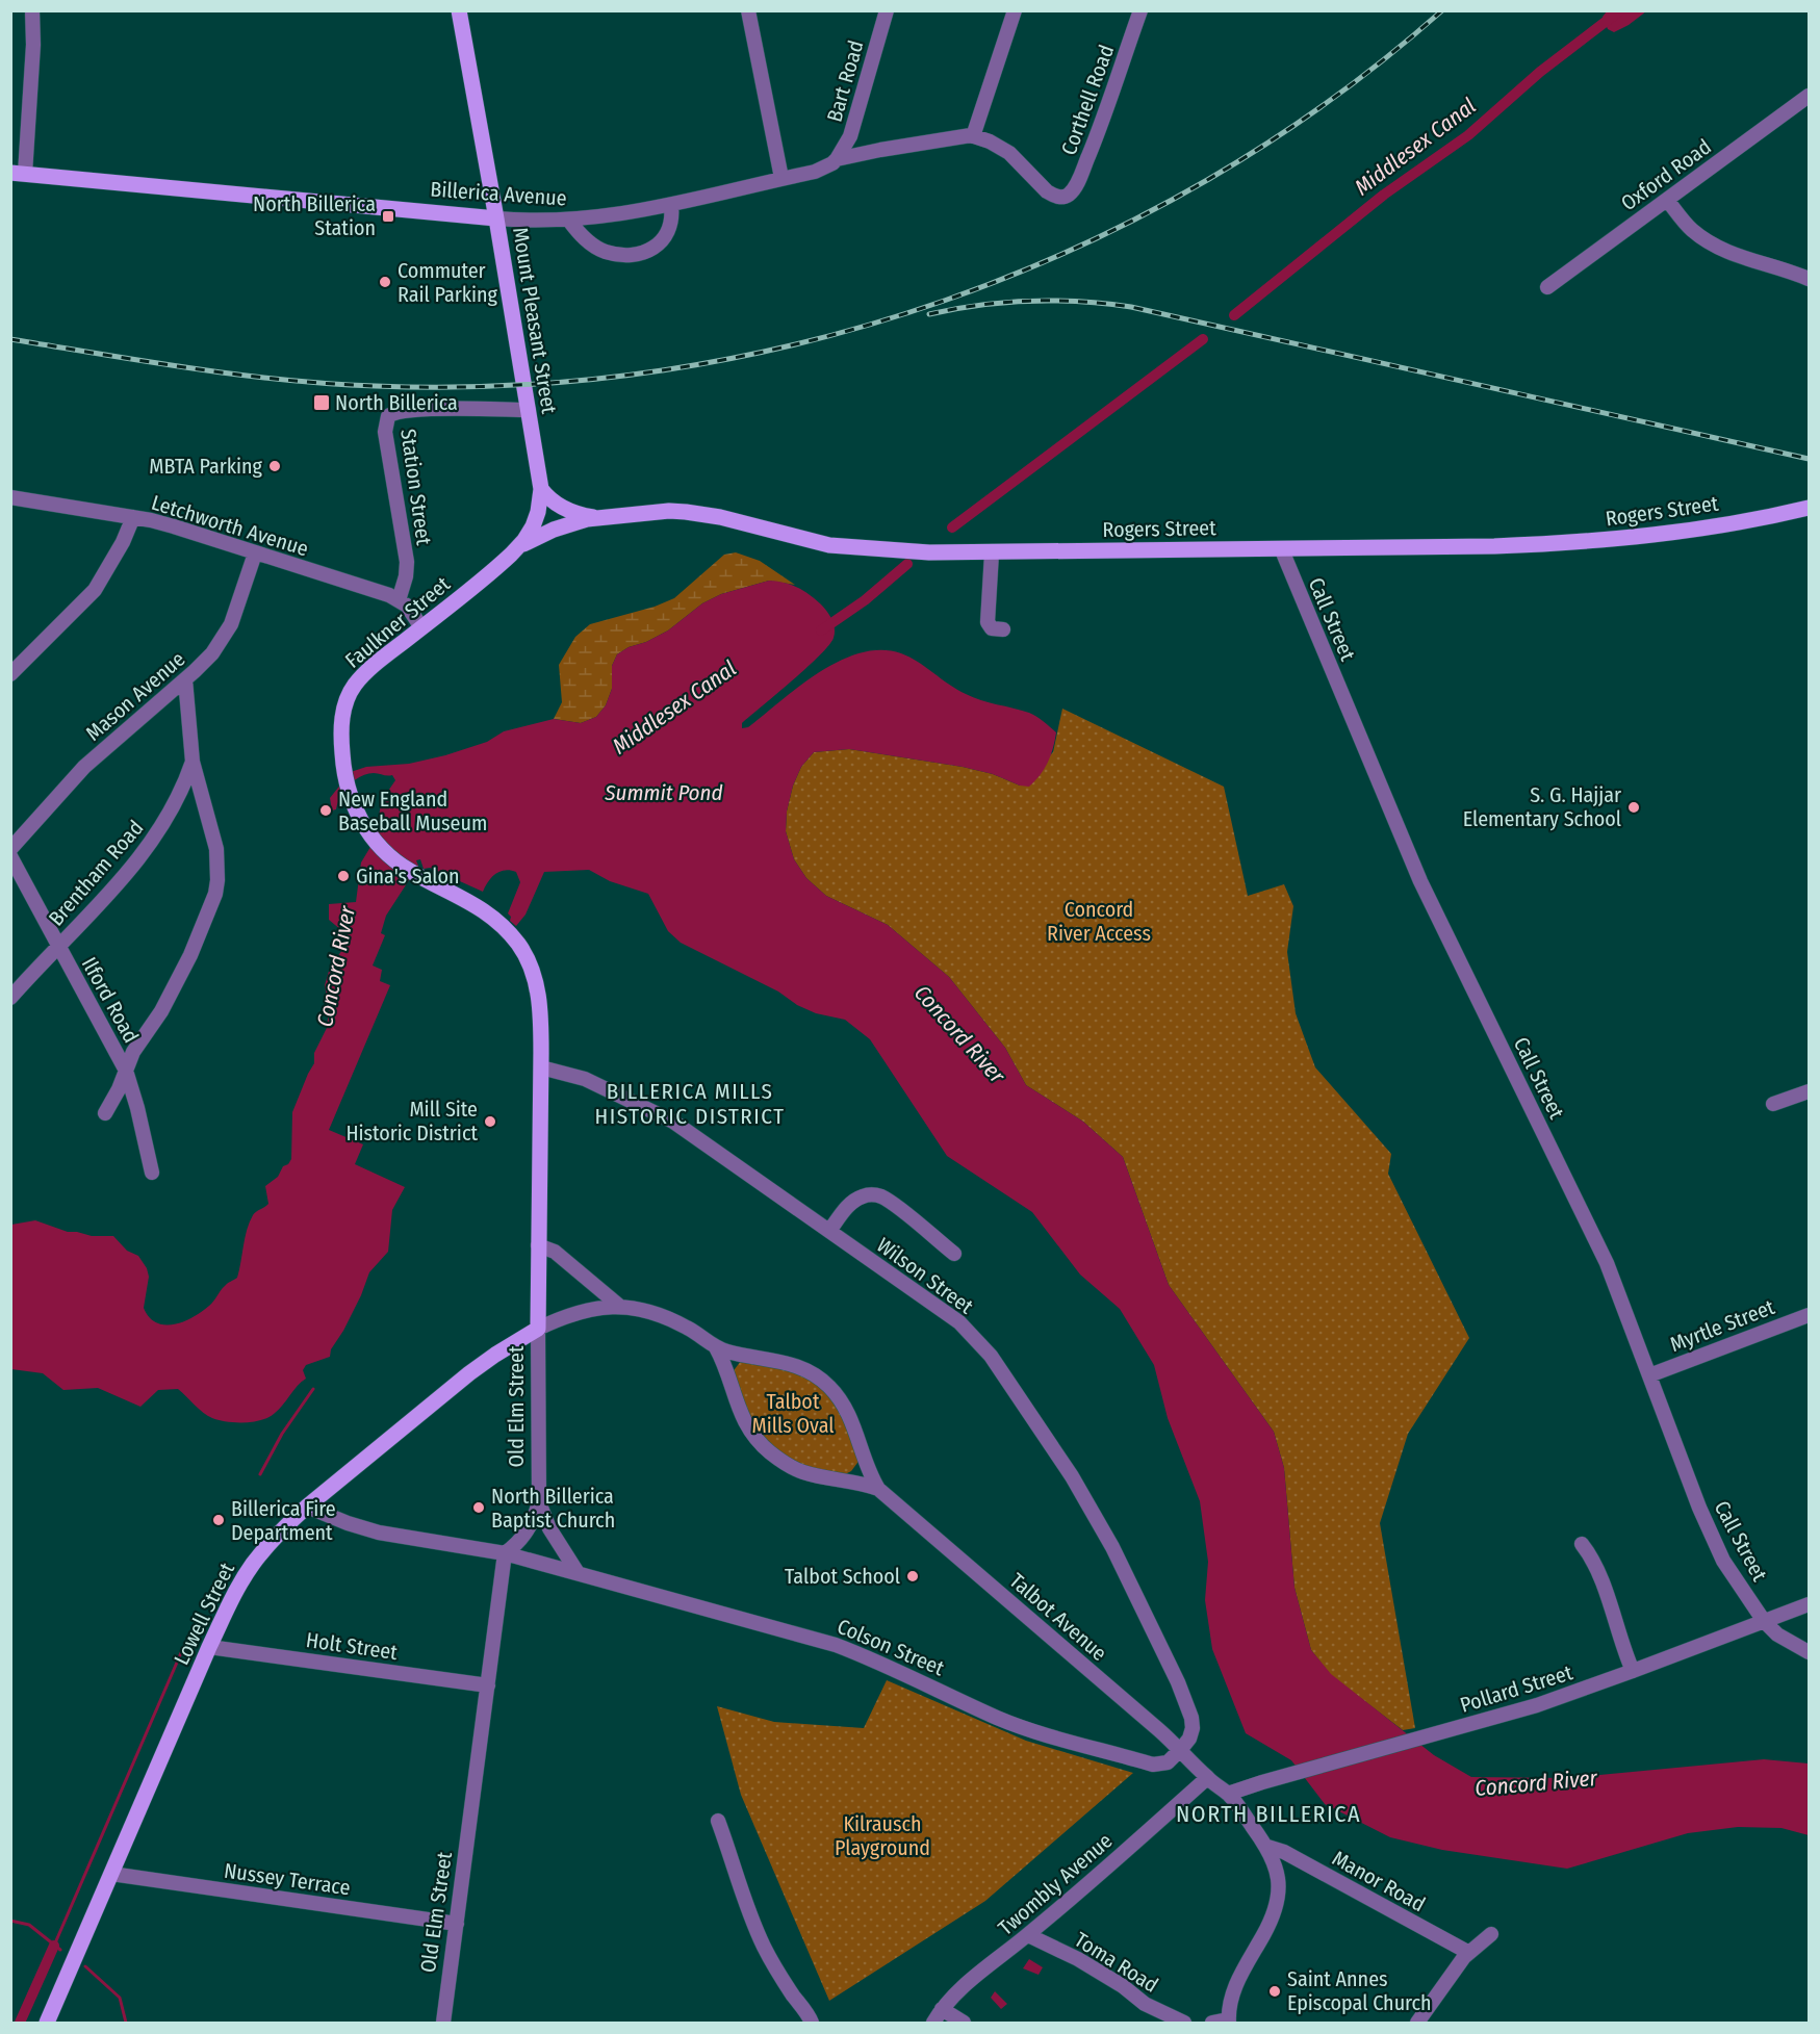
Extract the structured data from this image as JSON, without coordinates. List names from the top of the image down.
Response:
{
  "streets": {
    "main road": [
      "Billerica Avenue",
      "Mount Pleasant Street",
      "Rogers Street",
      "Faulkner Street",
      "Old Elm Street",
      "Lowell Street"
    ],
    "street": [
      "Bart Road",
      "Corthell Road",
      "Oxford Road",
      "Station Street",
      "Letchworth Avenue",
      "Call Street",
      "Mason Avenue",
      "Brentham Road",
      "Ilford Road",
      "Wilson Street",
      "Myrtle Street",
      "Talbot Avenue",
      "Holt Street",
      "Colson Street",
      "Pollard Street",
      "Nussey Terrace",
      "Manor Road",
      "Twombly Avenue",
      "Toma Road"
    ]
  },
  "crossings": [
    ["Bart Road", "Billerica Avenue"],
    ["Corthell Road", "Billerica Avenue"],
    ["Billerica Avenue", "Mount Pleasant Street"],
    ["Mount Pleasant Street", "Station Street"],
    ["Mount Pleasant Street", "Rogers Street"],
    ["Mount Pleasant Street", "Faulkner Street"],
    ["Station Street", "Letchworth Avenue"],
    ["Rogers Street", "Call Street"],
    ["Rogers Street", "Faulkner Street"],
    ["Letchworth Avenue", "Faulkner Street"],
    ["Letchworth Avenue", "Mason Avenue"],
    ["Call Street", "Myrtle Street"],
    ["Call Street", "Pollard Street"],
    ["Faulkner Street", "Old Elm Street"],
    ["Brentham Road", "Ilford Road"],
    ["Wilson Street", "Old Elm Street"],
    ["Wilson Street", "Talbot Avenue"],
    ["Wilson Street", "Colson Street"],
    ["Old Elm Street", "Lowell Street"],
    ["Old Elm Street", "Talbot Avenue"],
    ["Old Elm Street", "Holt Street"],
    ["Old Elm Street", "Colson Street"],
    ["Old Elm Street", "Nussey Terrace"],
    ["Lowell Street", "Talbot Avenue"],
    ["Lowell Street", "Holt Street"],
    ["Lowell Street", "Colson Street"],
    ["Lowell Street", "Nussey Terrace"],
    ["Talbot Avenue", "Colson Street"],
    ["Talbot Avenue", "Twombly Avenue"],
    ["Twombly Avenue", "Toma Road"]
  ],
  "districts": ["BILLERICA MILLS HISTORIC DISTRICT", "NORTH BILLERICA"],
  "water": ["Middlesex Canal", "Summit Pond", "Concord River"],
  "parks": ["Concord River Access", "Talbot Mills Oval", "Kilrausch Playground"],
  "places": {
    "transit": ["North Billerica Station", "North Billerica"],
    "other": [
      "Commuter Rail Parking",
      "MBTA Parking",
      "S. G. Hajjar Elementary School",
      "New England Baseball Museum",
      "Gina's Salon",
      "Mill Site Historic District",
      "North Billerica Baptist Church",
      "Billerica Fire Department",
      "Talbot School",
      "Saint Annes Episcopal Church"
    ]
  }
}
